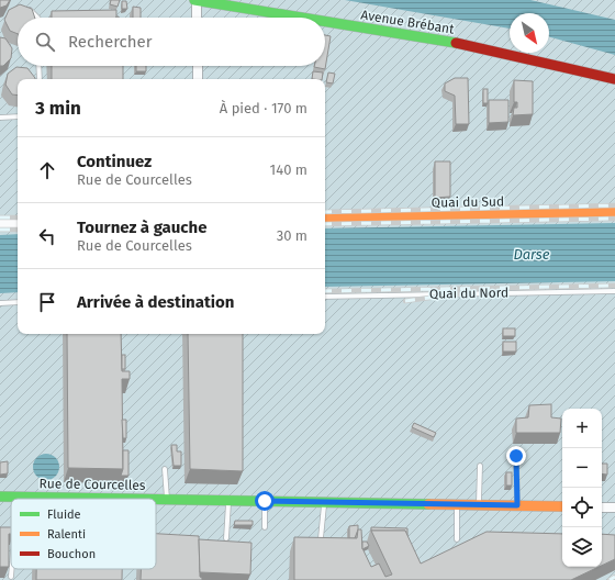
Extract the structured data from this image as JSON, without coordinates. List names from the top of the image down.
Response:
{
  "streets": {
    "street": ["Avenue Brébant", "Quai du Sud", "Rue de Courcelles"],
    "lane": ["Quai du Nord"]
  },
  "water": ["Darse"],
  "legend": ["Fluide", "Ralenti", "Bouchon"],
  "north": "bottom right",
  "page": {
    "search": "Rechercher",
    "heading": ["3 min", "À pied · 170 m"],
    "list": [
      ["Continuez", "Rue de Courcelles", "140 m"],
      ["Tournez à gauche", "Rue de Courcelles", "30 m"],
      "Arrivée à destination"
    ],
    "map_buttons": ["+", "−"]
  }
}
